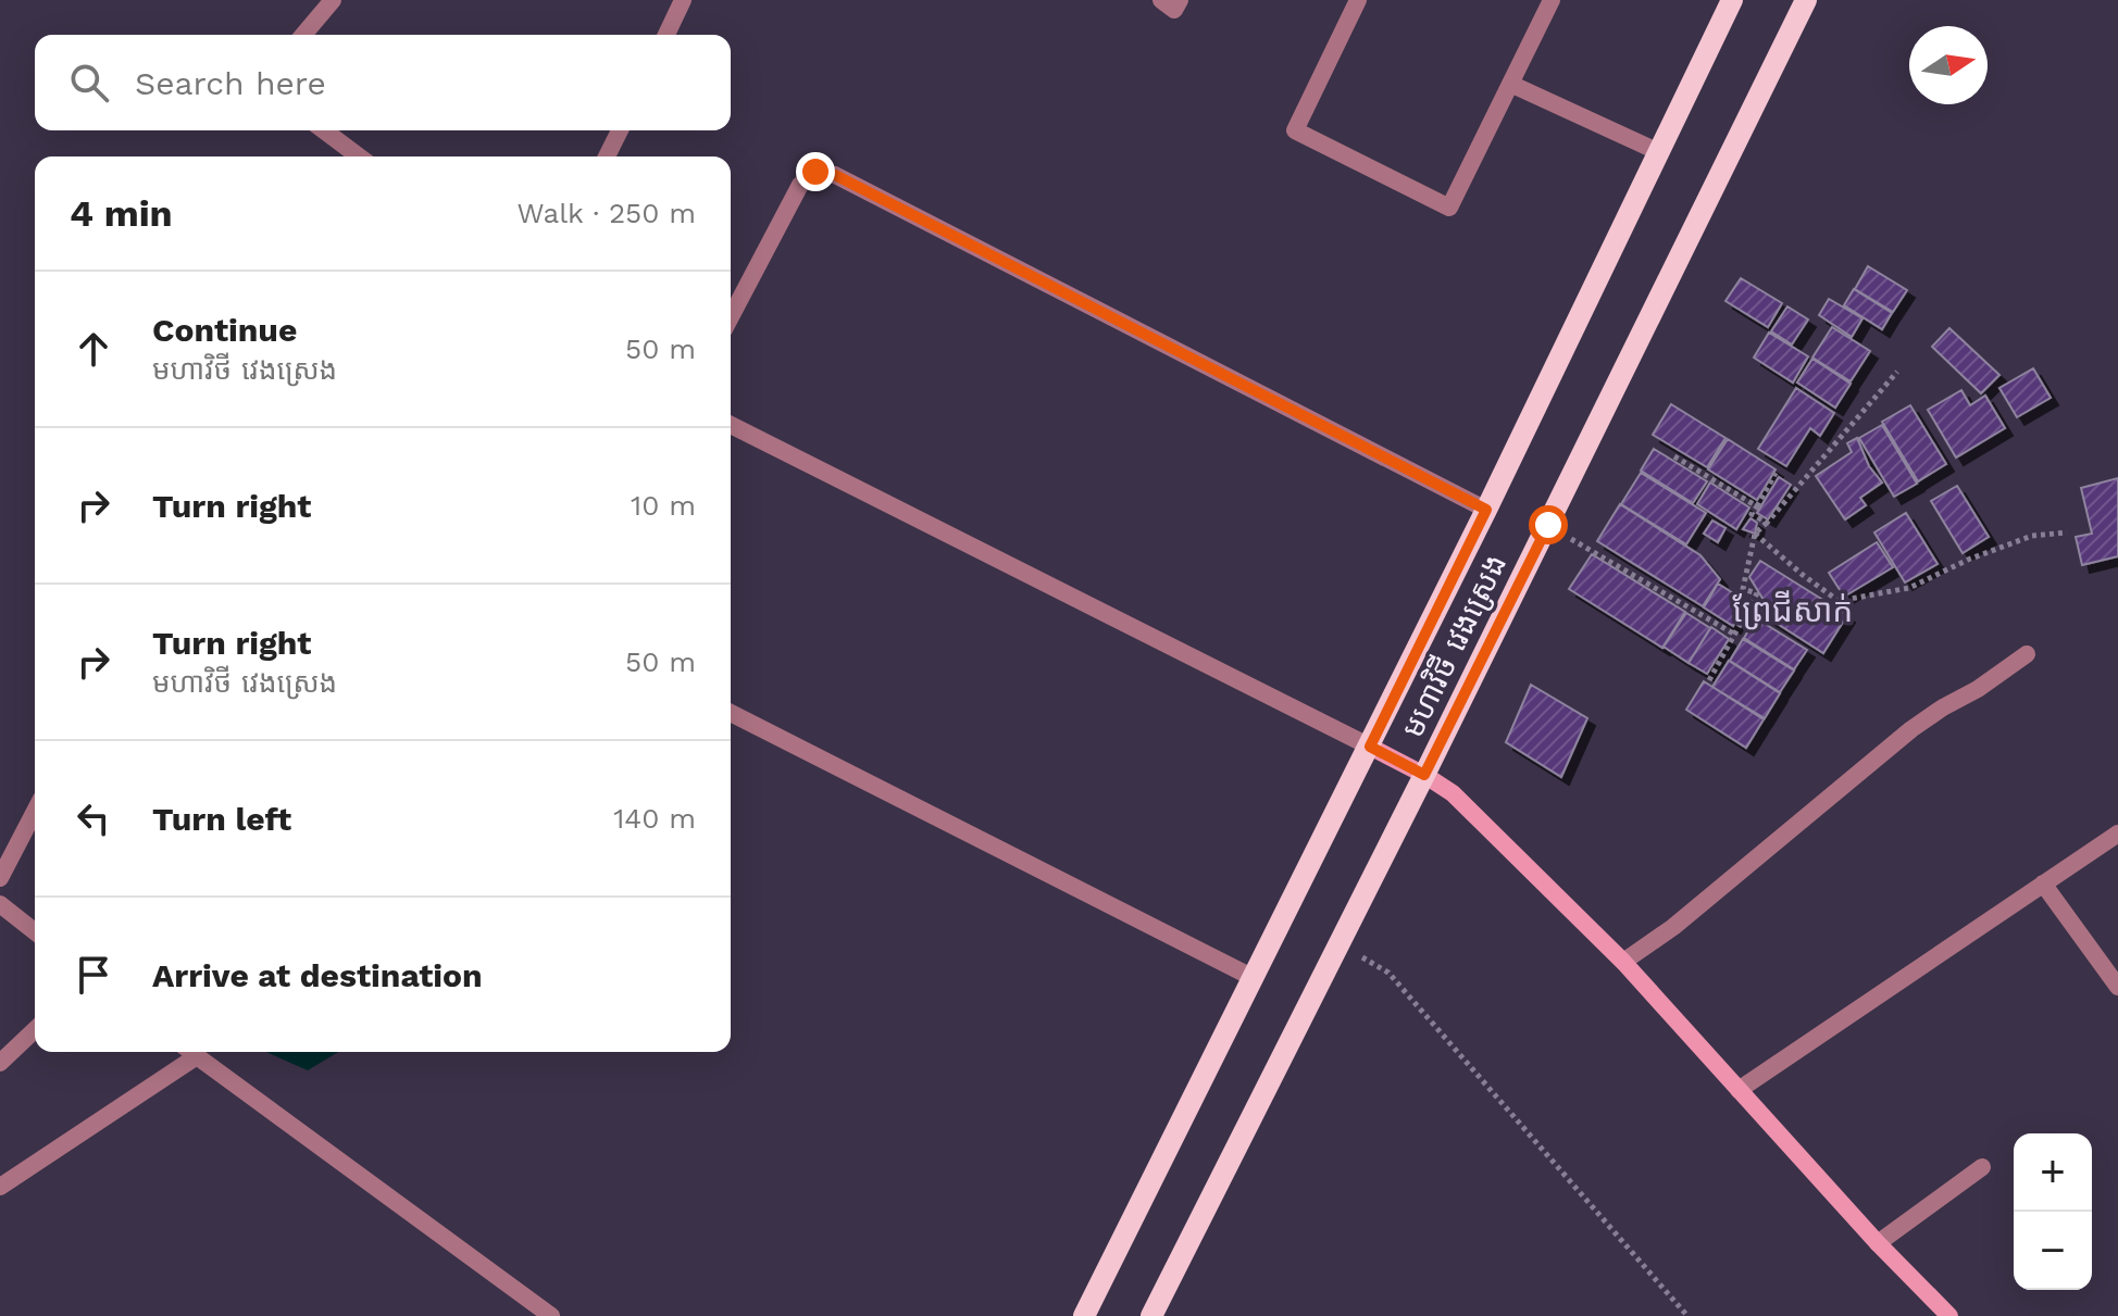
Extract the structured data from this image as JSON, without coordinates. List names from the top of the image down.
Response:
{
  "streets": {
    "main road": ["មហាវិថី វេងស្រេង"]
  },
  "districts": ["ព្រែជីសាក់"],
  "north": "right",
  "page": {
    "search": "Search here",
    "heading": ["4 min", "Walk · 250 m"],
    "list": [
      ["Continue", "មហាវិថី វេងស្រេង", "50 m"],
      ["Turn right", "10 m"],
      ["Turn right", "មហាវិថី វេងស្រេង", "50 m"],
      ["Turn left", "140 m"],
      "Arrive at destination"
    ],
    "map_buttons": ["+", "−"]
  }
}
